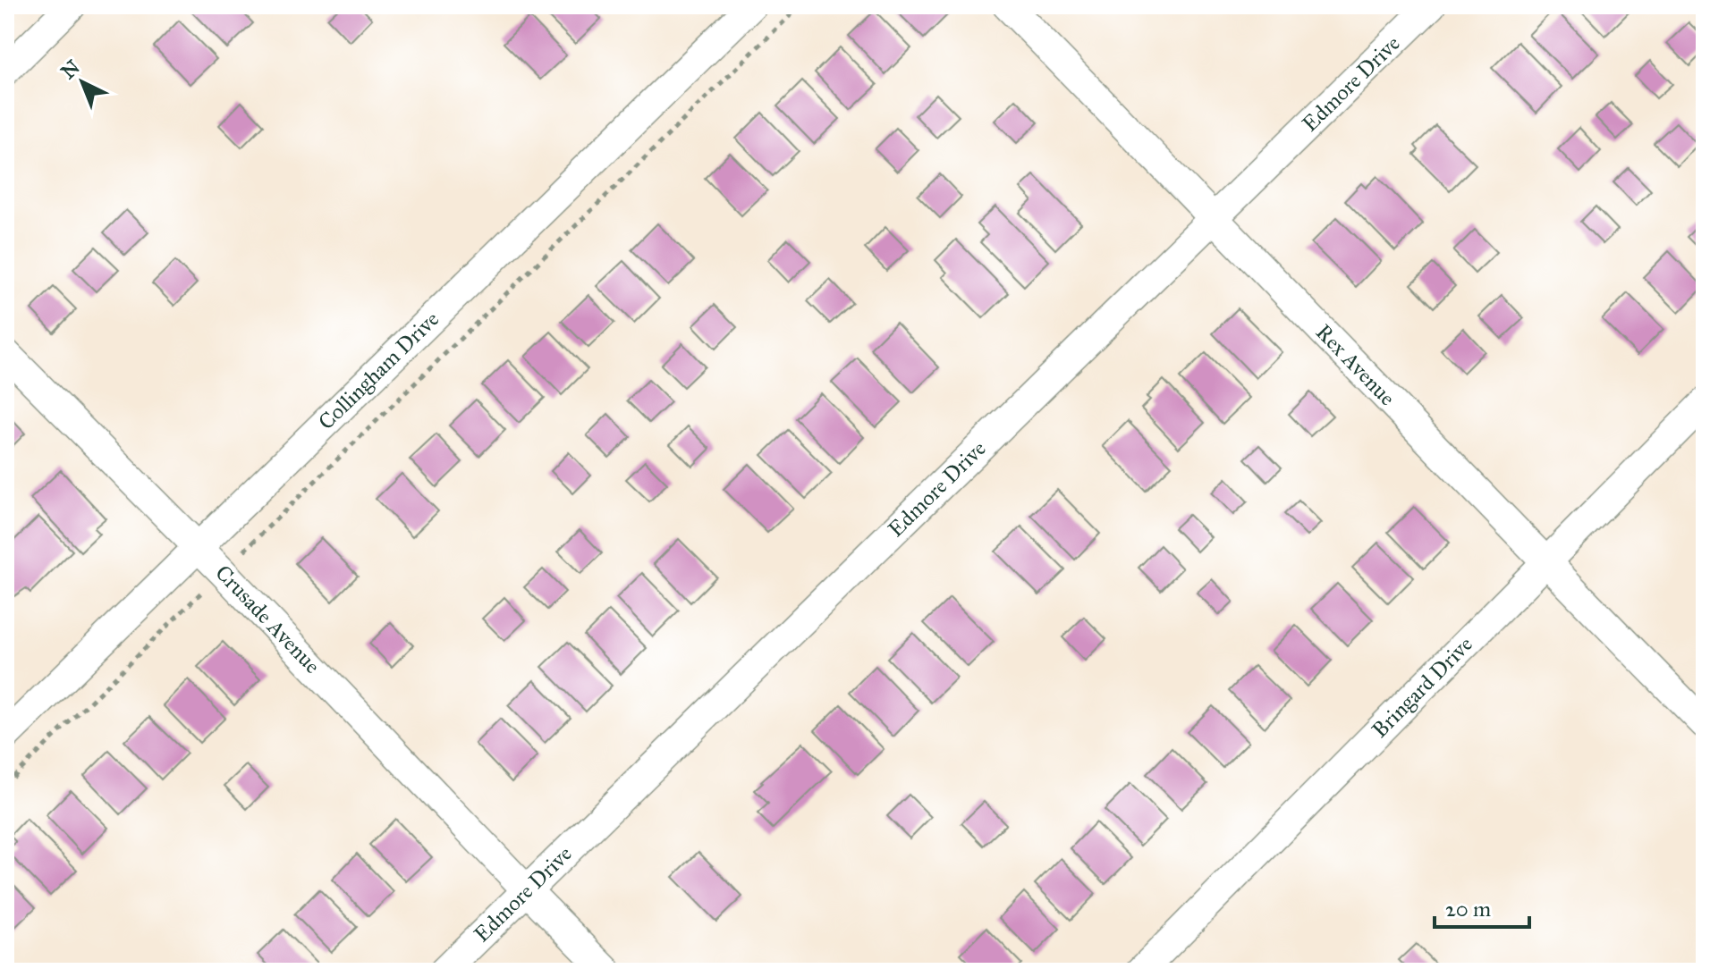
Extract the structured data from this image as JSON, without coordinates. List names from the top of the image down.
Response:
{
  "streets": {
    "street": [
      "Edmore Drive",
      "Rex Avenue",
      "Collingham Drive",
      "Crusade Avenue",
      "Bringard Drive"
    ]
  },
  "crossings": [
    ["Edmore Drive", "Rex Avenue"],
    ["Edmore Drive", "Crusade Avenue"],
    ["Rex Avenue", "Bringard Drive"],
    ["Collingham Drive", "Crusade Avenue"]
  ],
  "scale_bar": "20 m",
  "north": "top left"
}
